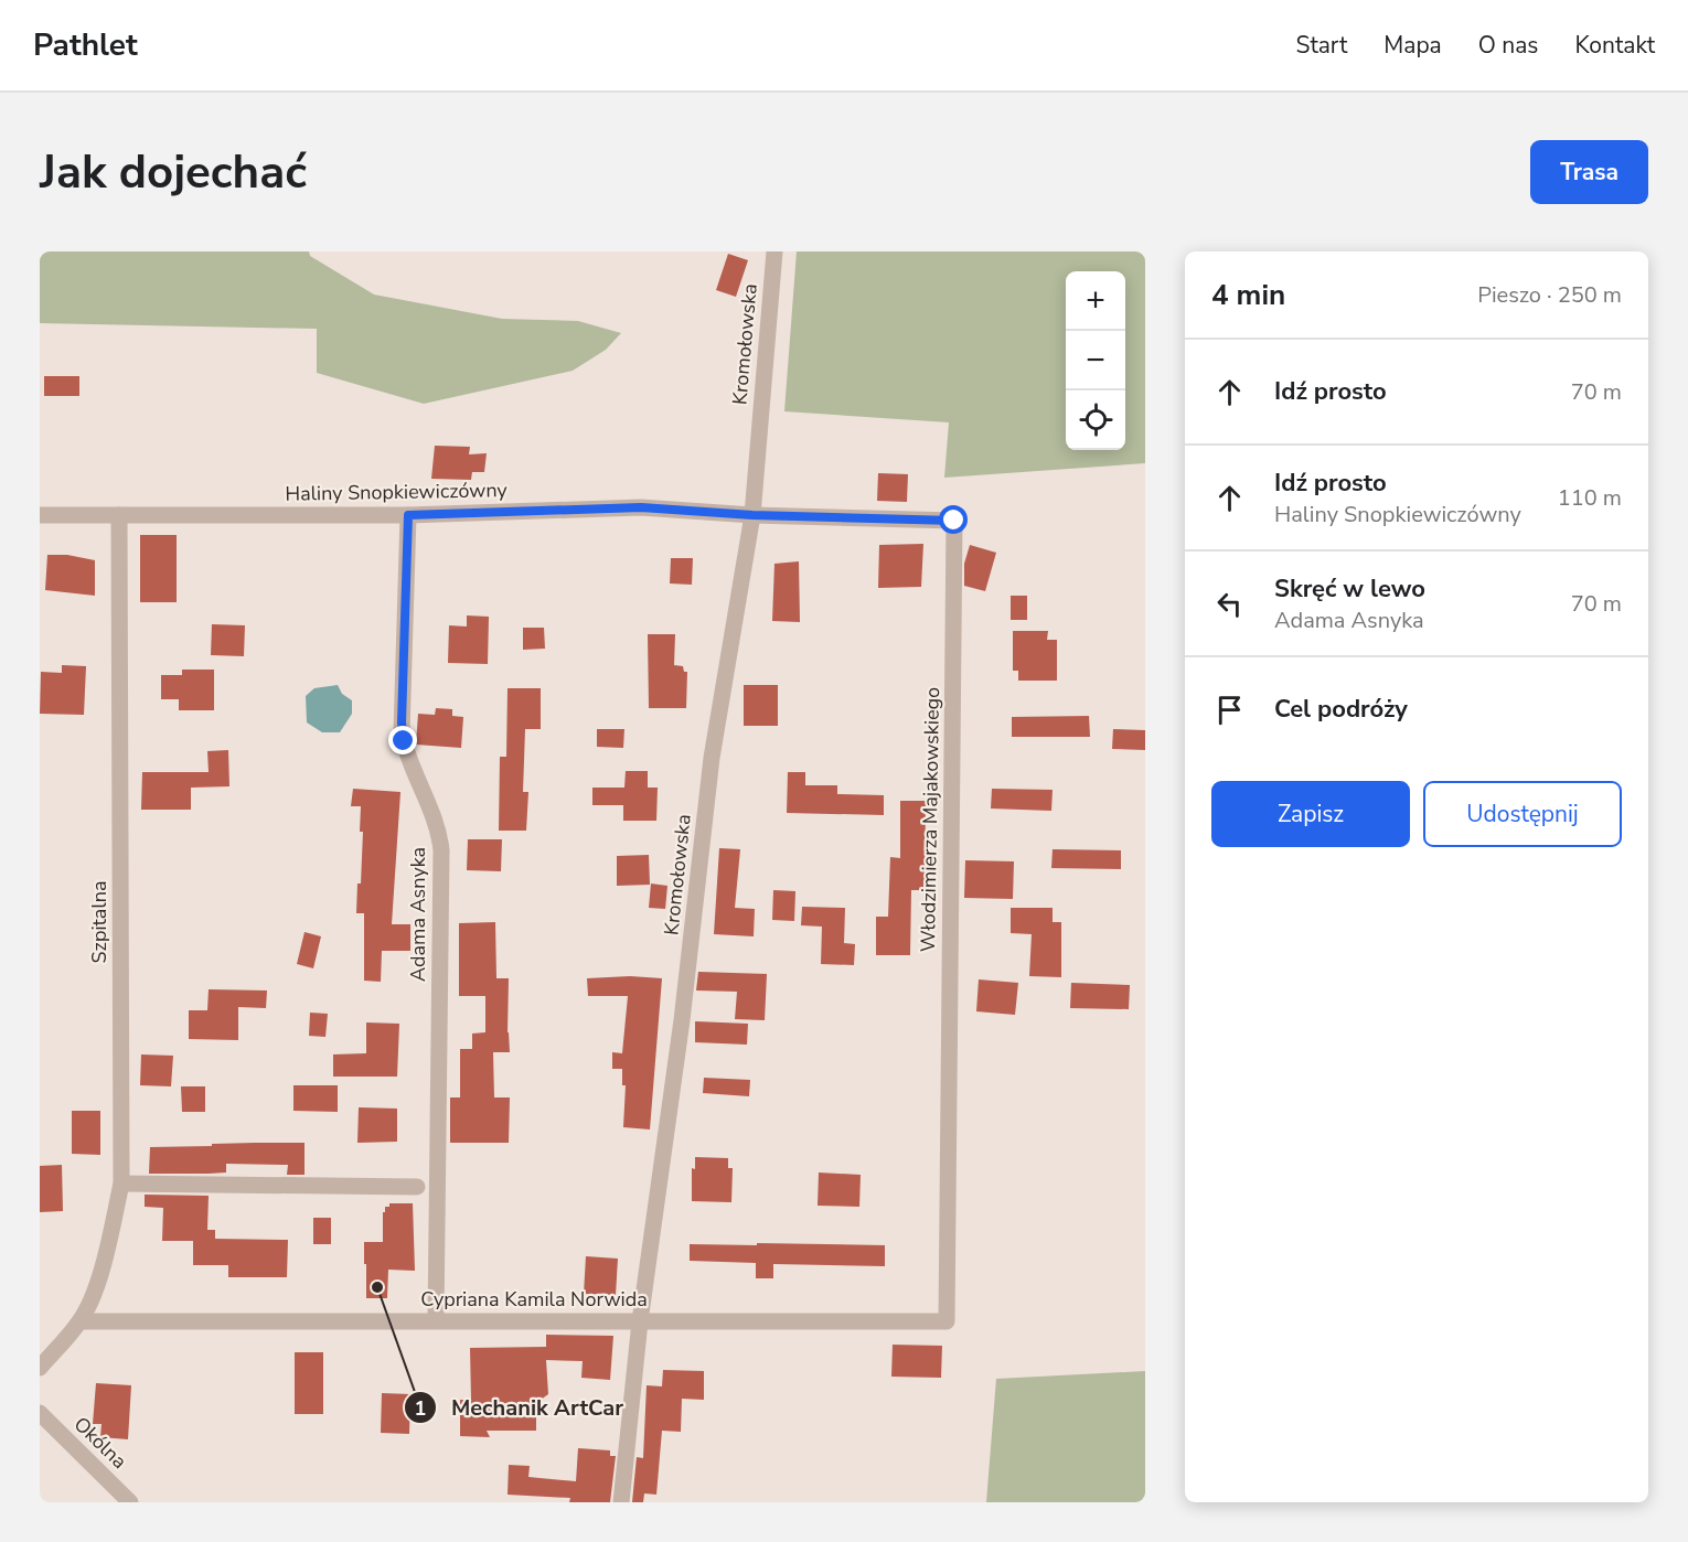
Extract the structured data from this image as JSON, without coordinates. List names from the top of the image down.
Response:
{
  "streets": {
    "street": [
      "Kromołowska",
      "Haliny Snopkiewiczówny",
      "Włodzimierza Majakowskiego",
      "Adama Asnyka",
      "Szpitalna",
      "Cypriana Kamila Norwida",
      "Okólna"
    ]
  },
  "crossings": [
    ["Kromołowska", "Haliny Snopkiewiczówny"],
    ["Kromołowska", "Włodzimierza Majakowskiego"],
    ["Kromołowska", "Cypriana Kamila Norwida"],
    ["Haliny Snopkiewiczówny", "Włodzimierza Majakowskiego"],
    ["Haliny Snopkiewiczówny", "Adama Asnyka"],
    ["Haliny Snopkiewiczówny", "Szpitalna"],
    ["Włodzimierza Majakowskiego", "Cypriana Kamila Norwida"],
    ["Adama Asnyka", "Cypriana Kamila Norwida"],
    ["Szpitalna", "Cypriana Kamila Norwida"]
  ],
  "places": ["Mechanik ArtCar"],
  "page": {
    "header": "Pathlet",
    "nav": [
      "Start",
      "Mapa",
      "O nas",
      "Kontakt"
    ],
    "buttons": [
      "Trasa",
      ["Zapisz", "Udostępnij"]
    ],
    "title": "Jak dojechać",
    "heading": ["4 min", "Pieszo · 250 m"],
    "map_buttons": ["+", "−"],
    "list": [
      ["Idź prosto", "70 m"],
      ["Idź prosto", "Haliny Snopkiewiczówny", "110 m"],
      ["Skręć w lewo", "Adama Asnyka", "70 m"],
      "Cel podróży"
    ]
  }
}
